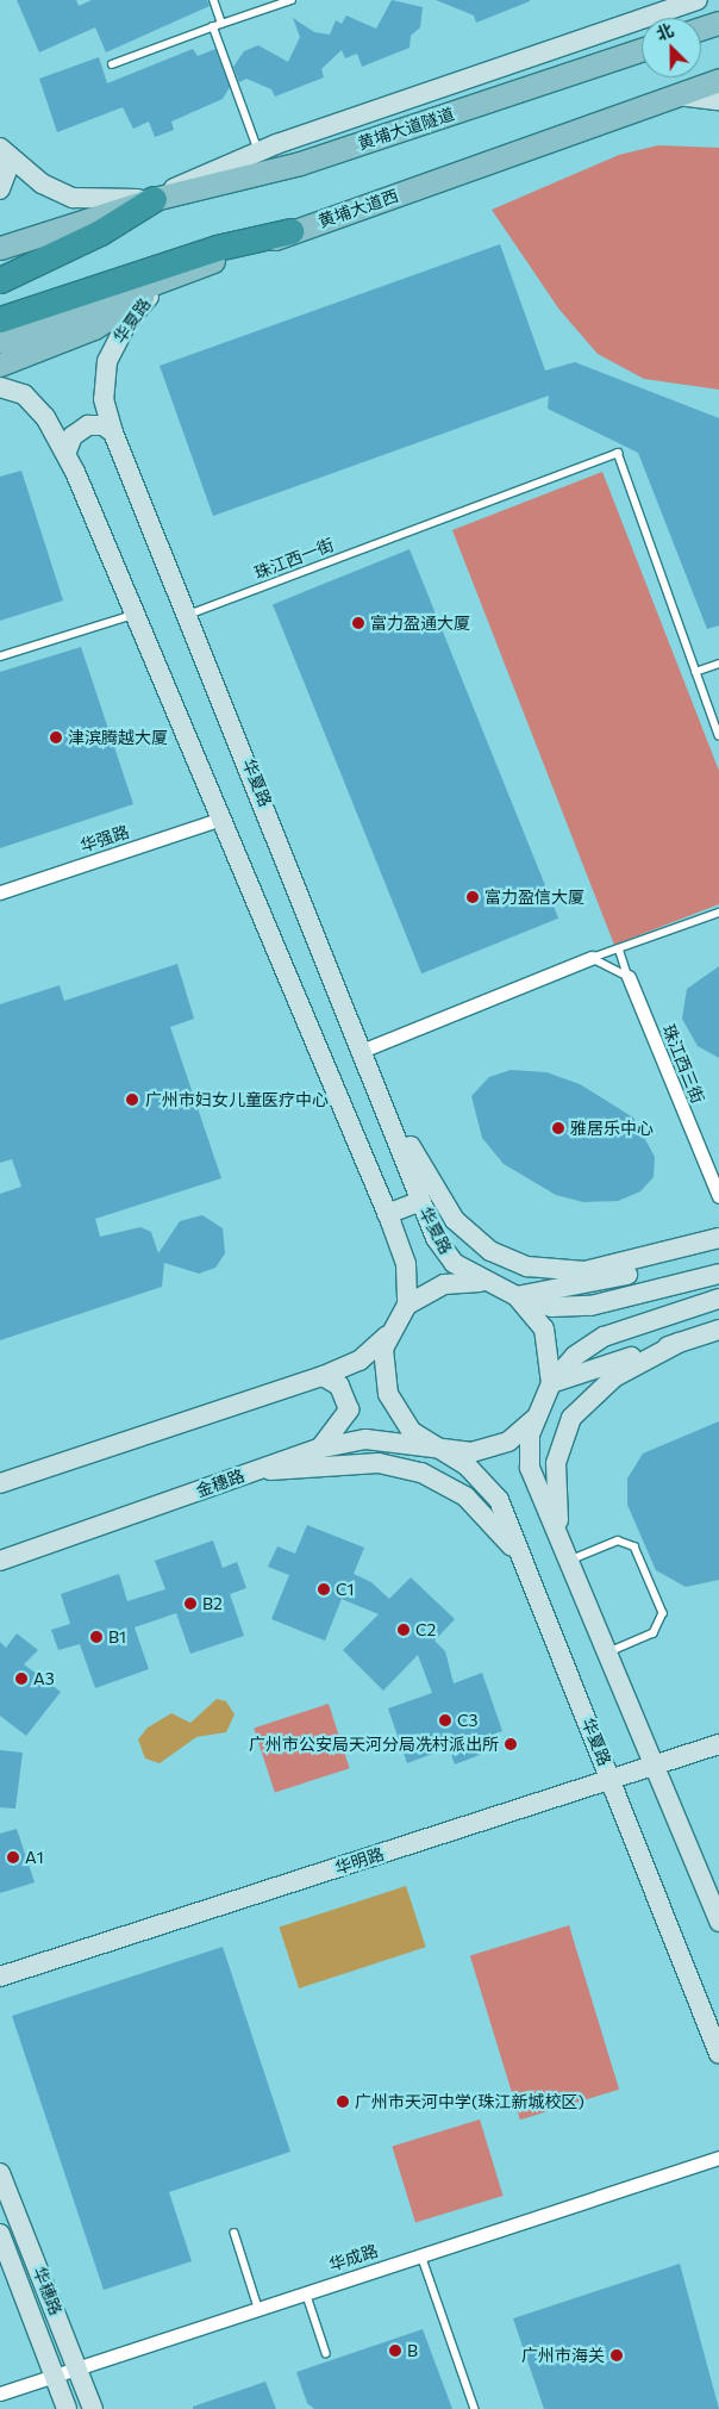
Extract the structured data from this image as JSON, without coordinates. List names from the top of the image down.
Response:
{
  "streets": {
    "main road": [
      "黄埔大道隧道",
      "黄埔大道西",
      "华夏路",
      "金穗路",
      "华明路",
      "华穗路"
    ],
    "street": ["华强路", "珠江西三街", "华成路"],
    "lane": ["珠江西一街"]
  },
  "crossings": [
    ["黄埔大道西", "华夏路"],
    ["华夏路", "珠江西一街"],
    ["华夏路", "金穗路"],
    ["华夏路", "华明路"],
    ["华成路", "华穗路"]
  ],
  "places": [
    "富力盈通大厦",
    "津滨腾越大厦",
    "富力盈信大厦",
    "广州市妇女儿童医疗中心",
    "雅居乐中心",
    "C1",
    "B2",
    "C2",
    "B1",
    "A3",
    "C3",
    "广州市公安局天河分局冼村派出所",
    "A1",
    "广州市天河中学(珠江新城校区)",
    "B",
    "广州市海关"
  ],
  "north": "top left"
}
